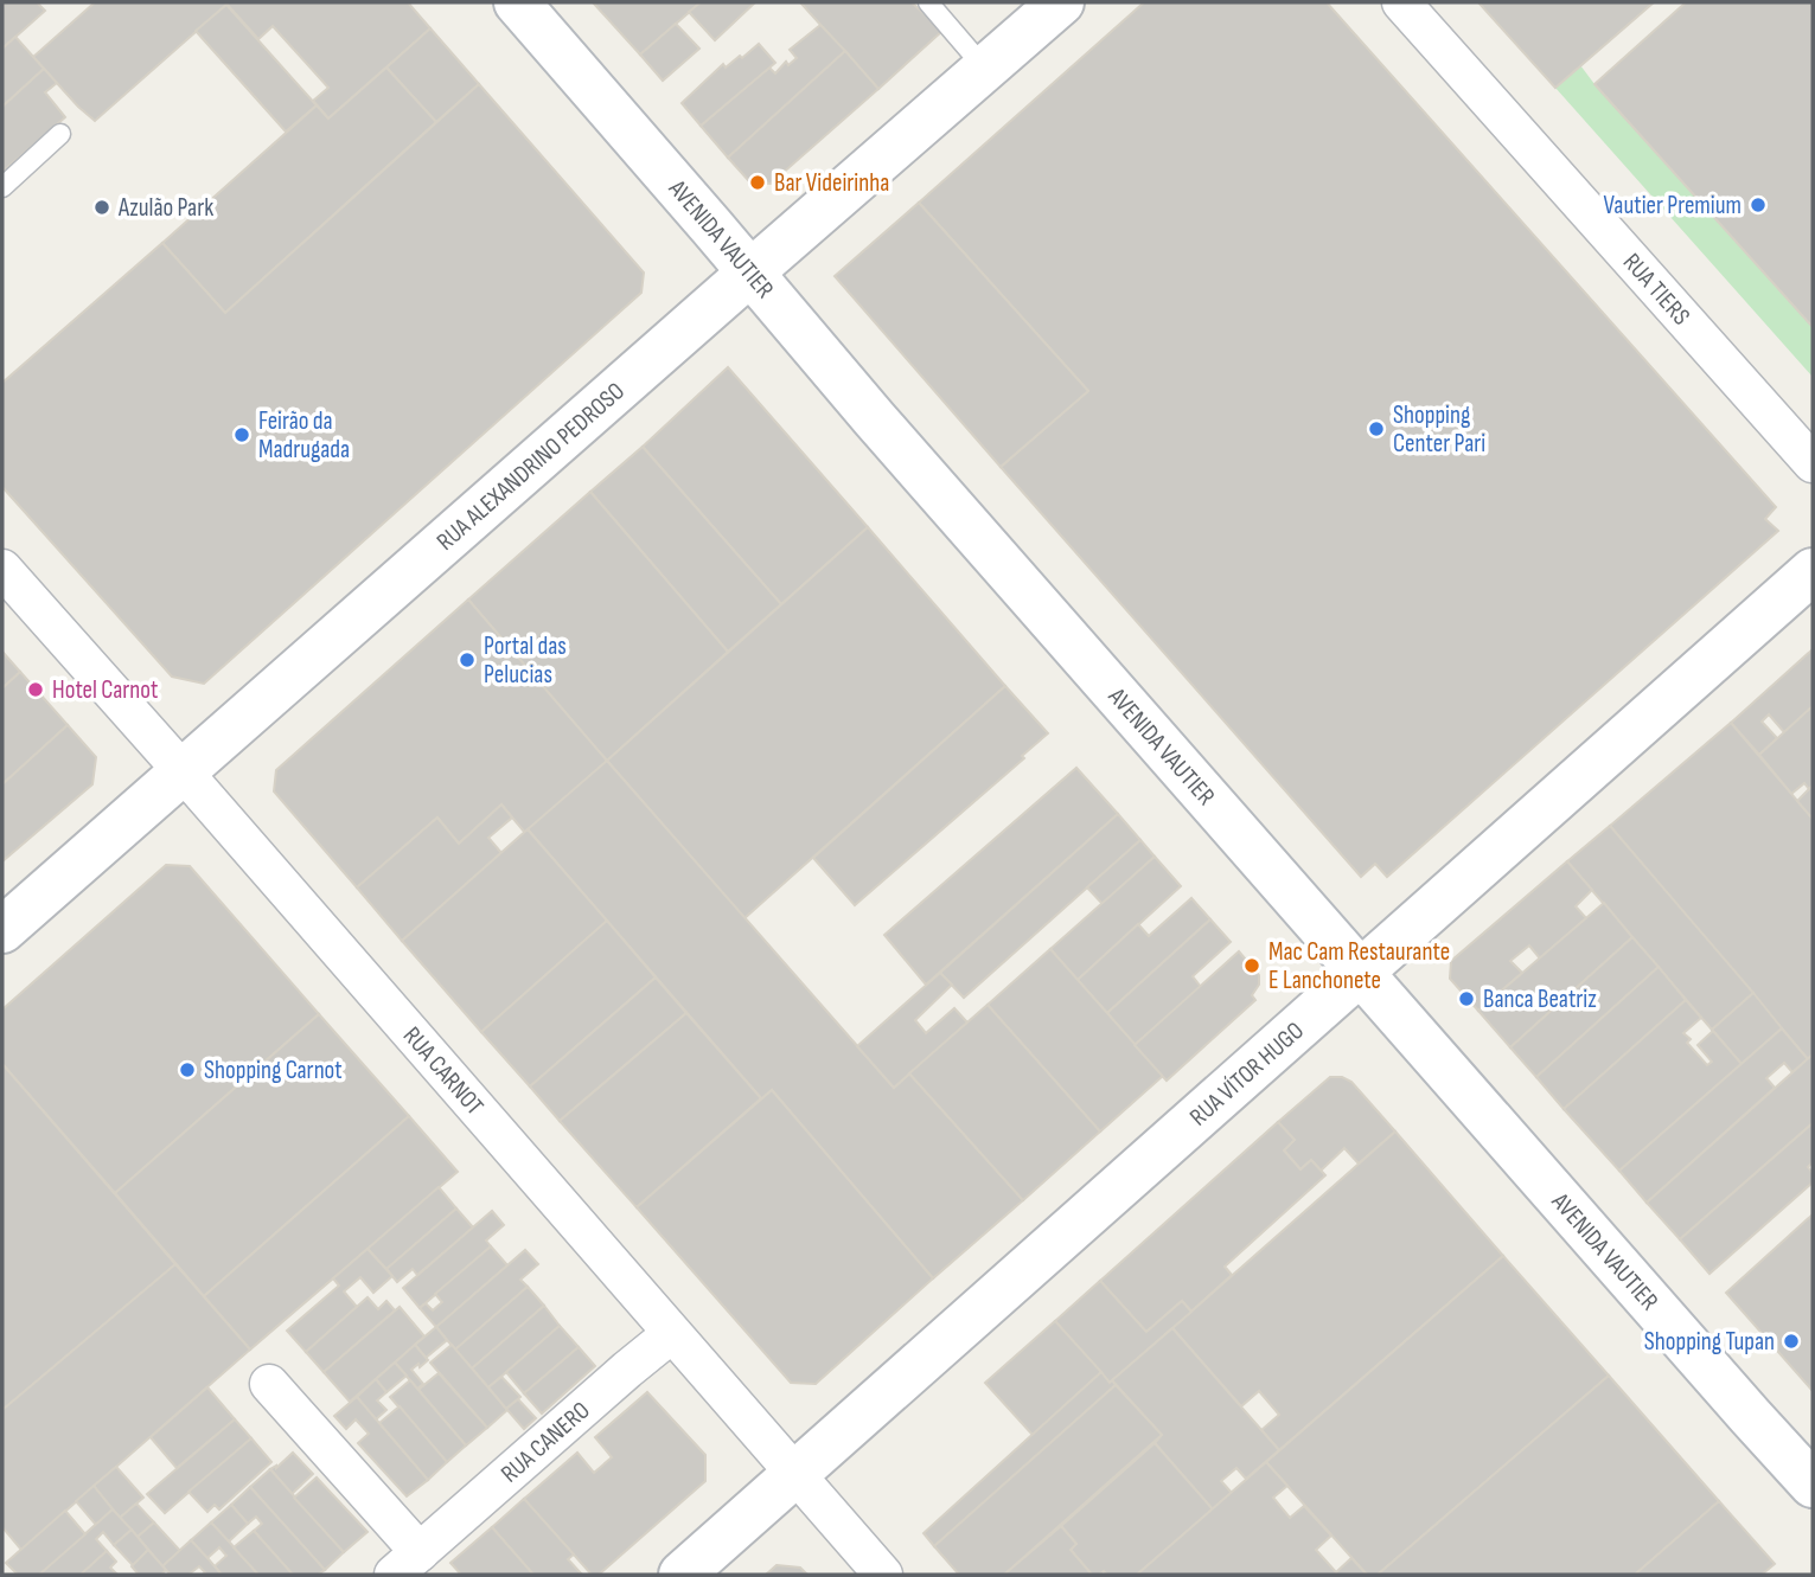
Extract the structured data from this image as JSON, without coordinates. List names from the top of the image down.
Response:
{
  "streets": {
    "street": [
      "AVENIDA VAUTIER",
      "RUA TIERS",
      "RUA ALEXANDRINO PEDROSO",
      "RUA CARNOT",
      "RUA VÍTOR HUGO",
      "RUA CANERO"
    ]
  },
  "crossings": [
    ["AVENIDA VAUTIER", "RUA ALEXANDRINO PEDROSO"],
    ["AVENIDA VAUTIER", "RUA VÍTOR HUGO"],
    ["RUA ALEXANDRINO PEDROSO", "RUA CARNOT"],
    ["RUA CARNOT", "RUA VÍTOR HUGO"],
    ["RUA CARNOT", "RUA CANERO"]
  ],
  "places": [
    "Bar Videirinha",
    "Vautier Premium",
    "Azulão Park",
    "Shopping Center Pari",
    "Feirão da Madrugada",
    "Portal das Pelucias",
    "Hotel Carnot",
    "Mac Cam Restaurante E Lanchonete",
    "Banca Beatriz",
    "Shopping Carnot",
    "Shopping Tupan"
  ]
}
